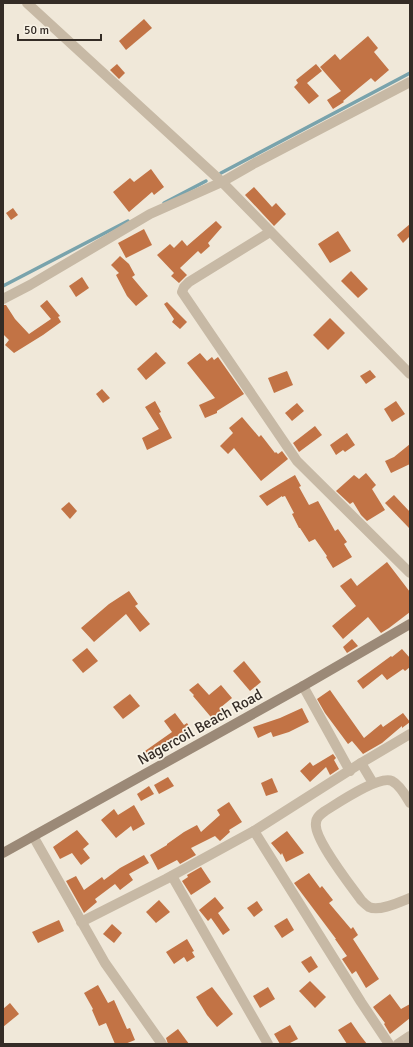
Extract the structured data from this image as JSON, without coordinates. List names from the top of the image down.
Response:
{
  "streets": {
    "main road": ["Nagercoil Beach Road"]
  },
  "scale_bar": "50 m"
}
